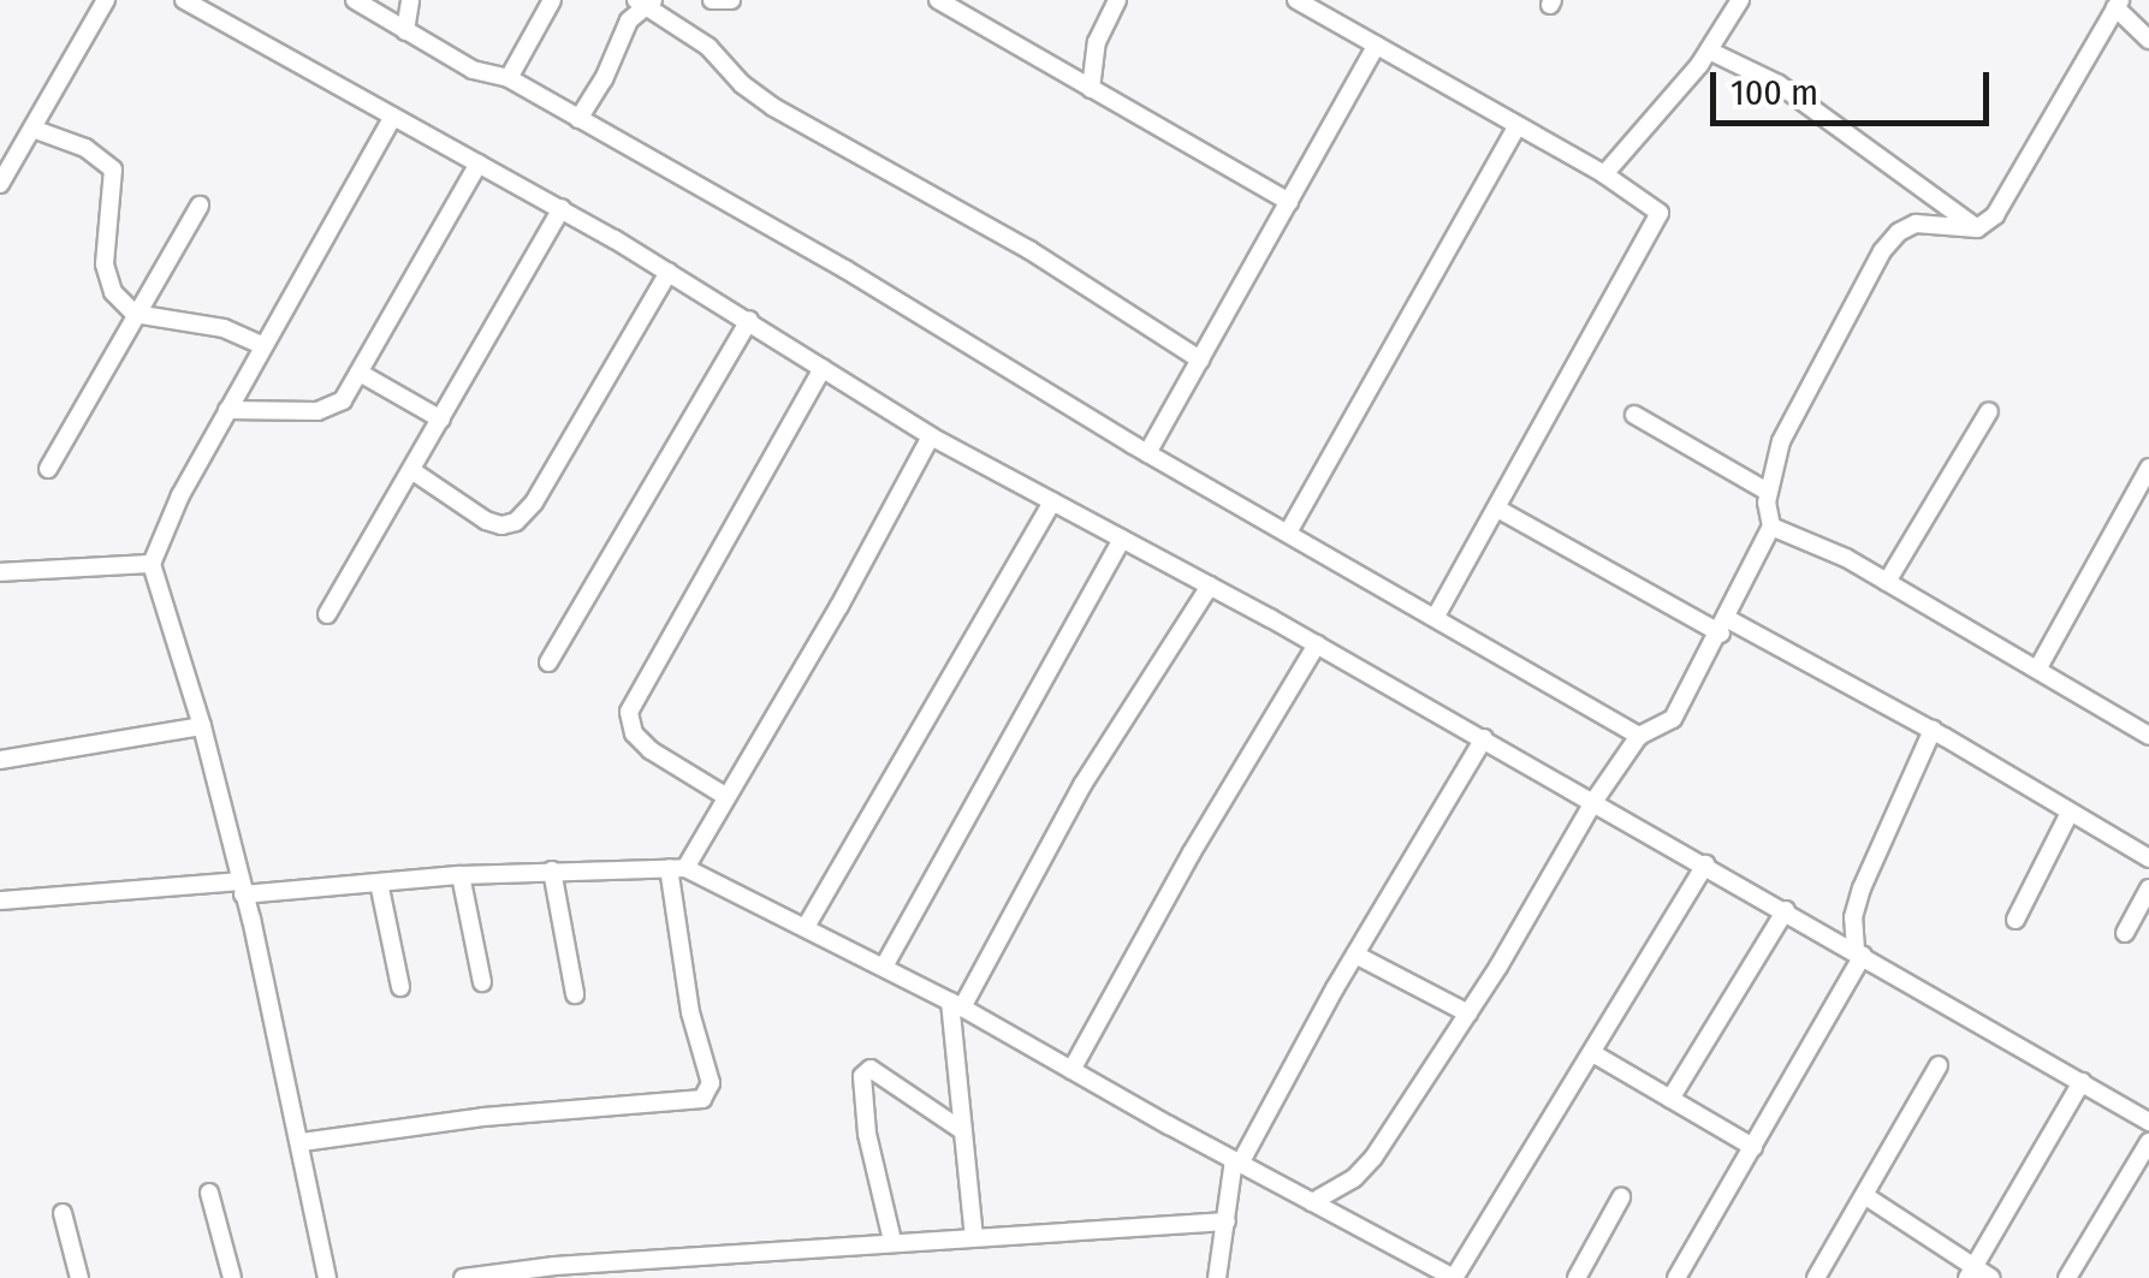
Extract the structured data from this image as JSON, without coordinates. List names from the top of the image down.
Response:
{
  "scale_bar": "100 m"
}
